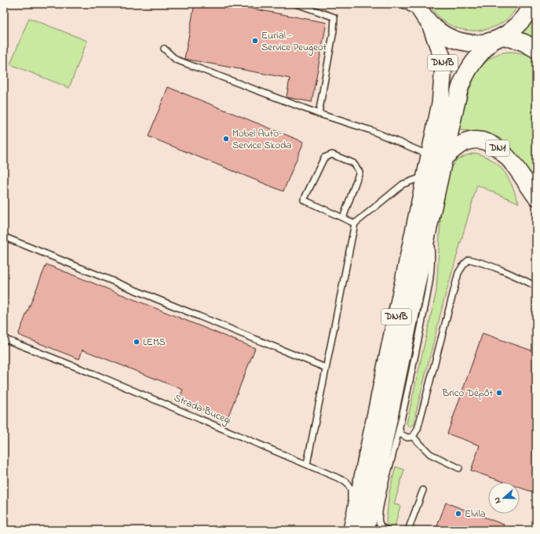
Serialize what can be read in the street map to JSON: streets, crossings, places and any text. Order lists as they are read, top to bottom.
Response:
{
  "streets": {
    "main road": ["DN1B", "DN1"],
    "lane": ["Strada Bucegi"]
  },
  "crossings": [
    ["DN1B", "DN1"]
  ],
  "places": [
    "Eurial - Service Peugeot",
    "Mobel Auto- Service Skoda",
    "LEMS",
    "Brico Dépôt",
    "Elvila"
  ],
  "north": "left"
}
